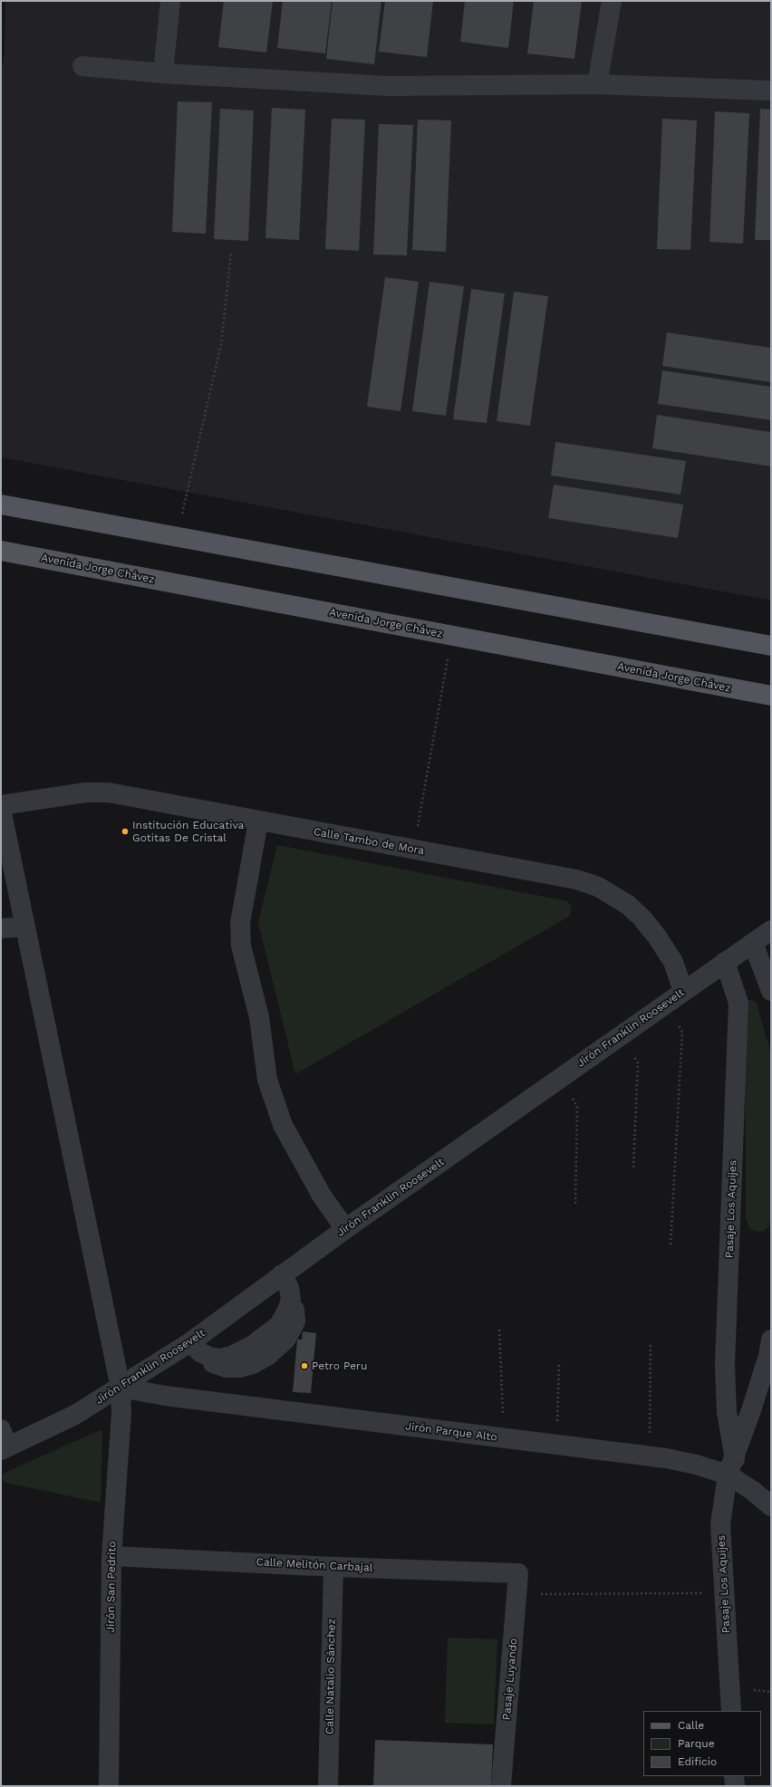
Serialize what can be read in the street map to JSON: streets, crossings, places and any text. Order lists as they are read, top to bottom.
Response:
{
  "streets": {
    "main road": ["Avenida Jorge Chávez"],
    "street": [
      "Calle Tambo de Mora",
      "Jirón Franklin Roosevelt",
      "Pasaje Los Aquijes",
      "Jirón Parque Alto",
      "Calle Melitón Carbajal",
      "Jirón San Pedrito",
      "Calle Natalio Sánchez",
      "Pasaje Luyando"
    ]
  },
  "crossings": [
    ["Calle Tambo de Mora", "Jirón Franklin Roosevelt"],
    ["Jirón Franklin Roosevelt", "Pasaje Los Aquijes"],
    ["Jirón Franklin Roosevelt", "Jirón Parque Alto"],
    ["Jirón Franklin Roosevelt", "Jirón San Pedrito"],
    ["Pasaje Los Aquijes", "Jirón Parque Alto"],
    ["Jirón Parque Alto", "Jirón San Pedrito"],
    ["Calle Melitón Carbajal", "Jirón San Pedrito"],
    ["Calle Melitón Carbajal", "Calle Natalio Sánchez"],
    ["Calle Melitón Carbajal", "Pasaje Luyando"]
  ],
  "places": ["Institución Educativa Gotitas De Cristal", "Petro Peru"],
  "legend": ["Calle", "Parque", "Edificio"]
}
